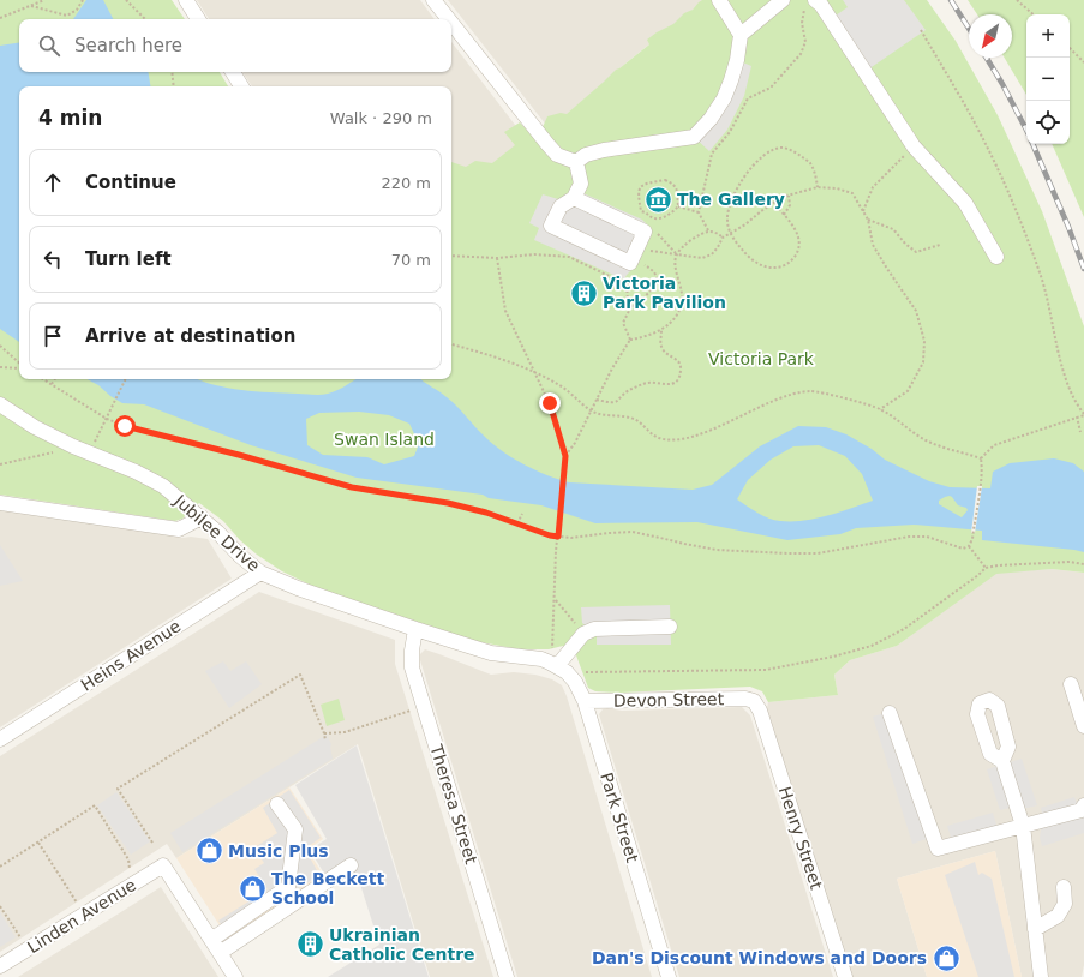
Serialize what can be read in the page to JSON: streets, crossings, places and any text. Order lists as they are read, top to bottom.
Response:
{
  "streets": {
    "street": [
      "Jubilee Drive",
      "Heins Avenue",
      "Devon Street",
      "Theresa Street",
      "Park Street",
      "Henry Street",
      "Linden Avenue"
    ]
  },
  "crossings": [
    ["Jubilee Drive", "Heins Avenue"],
    ["Jubilee Drive", "Theresa Street"],
    ["Jubilee Drive", "Park Street"],
    ["Devon Street", "Park Street"],
    ["Devon Street", "Henry Street"]
  ],
  "parks": ["Victoria Park", "Swan Island"],
  "places": {
    "museum": ["The Gallery"],
    "building": ["Victoria Park Pavilion", "Ukrainian Catholic Centre"],
    "shop": ["Music Plus", "The Beckett School", "Dan's Discount Windows and Doors"]
  },
  "north": "bottom left",
  "page": {
    "map_buttons": ["+", "−"],
    "search": "Search here",
    "heading": ["4 min", "Walk · 290 m"],
    "list": [
      ["Continue", "220 m"],
      ["Turn left", "70 m"],
      "Arrive at destination"
    ]
  }
}
